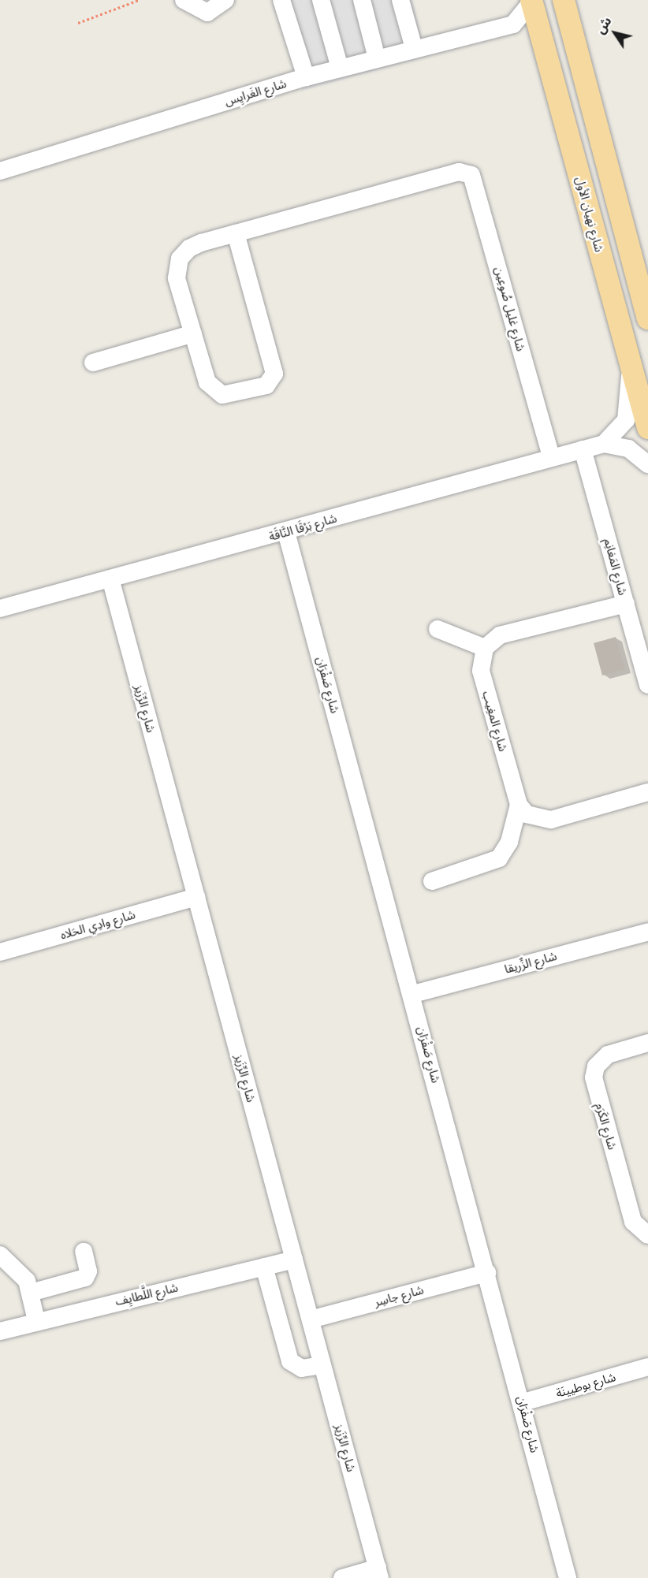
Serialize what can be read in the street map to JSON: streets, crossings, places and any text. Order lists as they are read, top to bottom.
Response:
{
  "streets": {
    "main road": ["شارع نهيان الأول"],
    "street": [
      "شارع الغَرايِس",
      "شارع غليل صُوعِين",
      "شارع بَرْقَا النَّاقَة",
      "شارع المَغانِم",
      "شارع صَفْرَان",
      "شارع الرِّزَيز",
      "شارع المغِيب",
      "شارع وادِي الحَلاه",
      "شارع الزِّريقا",
      "شارع الكَرَم",
      "شارع اللَّطايِف",
      "شارع جاسِر",
      "شارع بوطيينَة"
    ]
  },
  "crossings": [
    ["شارع نهيان الأول", "شارع بَرْقَا النَّاقَة"],
    ["شارع غليل صُوعِين", "شارع بَرْقَا النَّاقَة"],
    ["شارع بَرْقَا النَّاقَة", "شارع المَغانِم"],
    ["شارع بَرْقَا النَّاقَة", "شارع صَفْرَان"],
    ["شارع بَرْقَا النَّاقَة", "شارع الرِّزَيز"],
    ["شارع صَفْرَان", "شارع الزِّريقا"],
    ["شارع صَفْرَان", "شارع جاسِر"],
    ["شارع صَفْرَان", "شارع بوطيينَة"],
    ["شارع الرِّزَيز", "شارع وادِي الحَلاه"],
    ["شارع الرِّزَيز", "شارع اللَّطايِف"],
    ["شارع الرِّزَيز", "شارع جاسِر"]
  ],
  "north": "top left"
}
